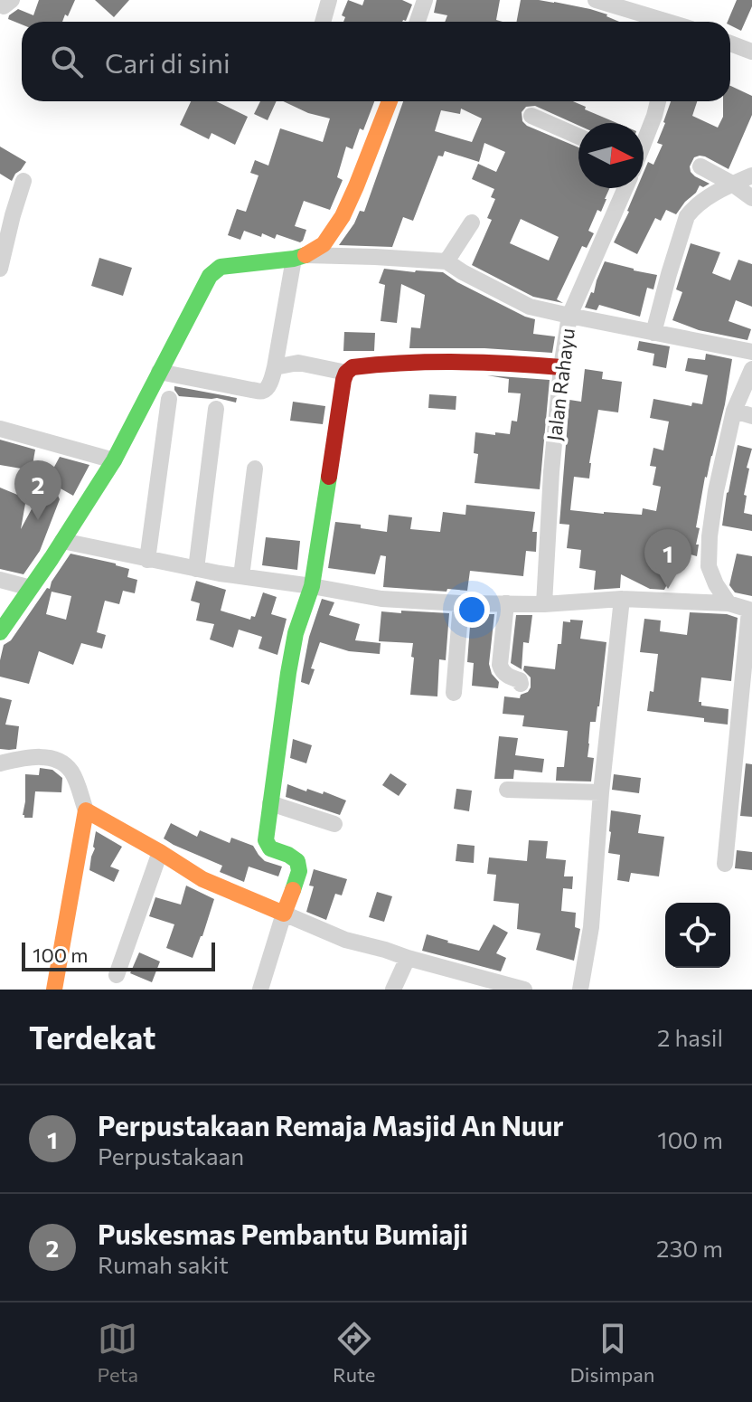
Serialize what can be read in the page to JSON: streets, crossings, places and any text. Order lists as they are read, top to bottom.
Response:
{
  "streets": {
    "street": ["Jalan Rahayu"]
  },
  "scale_bar": "100 m",
  "north": "right",
  "page": {
    "search": "Cari di sini",
    "pins": ["2", "1"],
    "scale": "100 m",
    "heading": ["Terdekat", "2 hasil"],
    "list": [
      {
        "mark": "1",
        "name": "Perpustakaan Remaja Masjid An Nuur",
        "note": "Perpustakaan",
        "value": "100 m"
      },
      {
        "mark": "2",
        "name": "Puskesmas Pembantu Bumiaji",
        "note": "Rumah sakit",
        "value": "230 m"
      }
    ],
    "nav": ["Peta", "Rute", "Disimpan"]
  }
}
